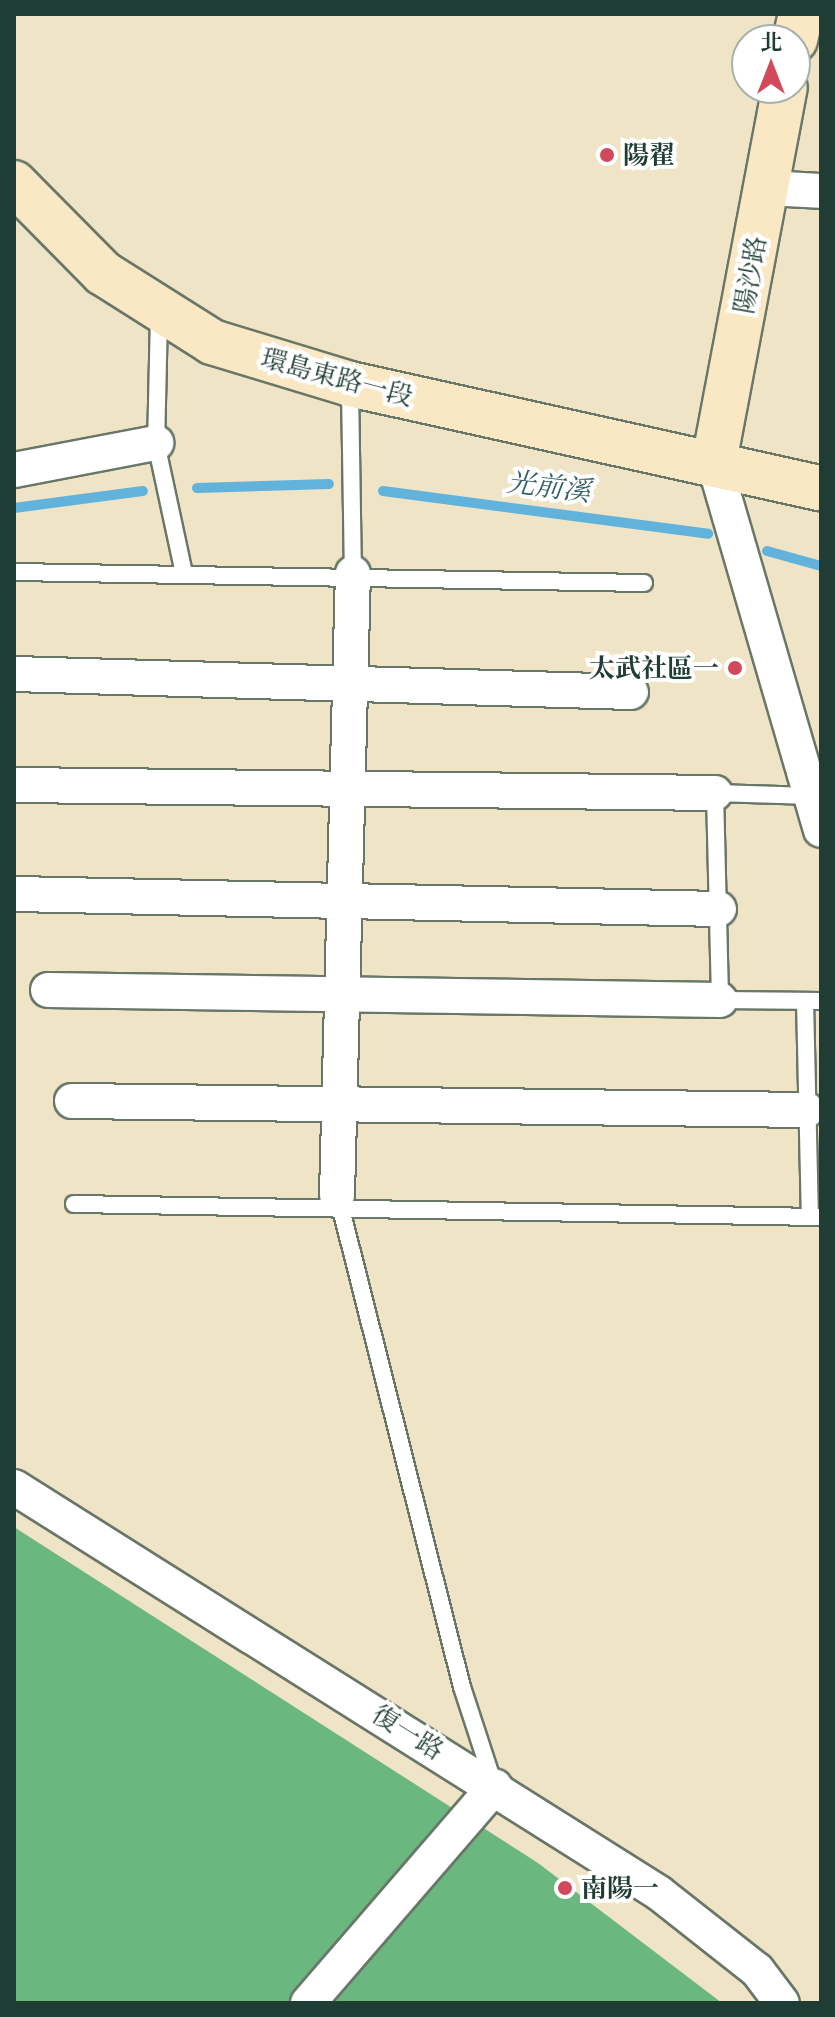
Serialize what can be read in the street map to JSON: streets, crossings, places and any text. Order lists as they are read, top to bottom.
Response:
{
  "streets": {
    "main road": ["陽沙路", "環島東路一段"],
    "street": ["復一路"]
  },
  "crossings": [
    ["陽沙路", "環島東路一段"]
  ],
  "water": ["光前溪"],
  "places": ["陽翟", "太武社區一", "南陽一"],
  "north": "top"
}
